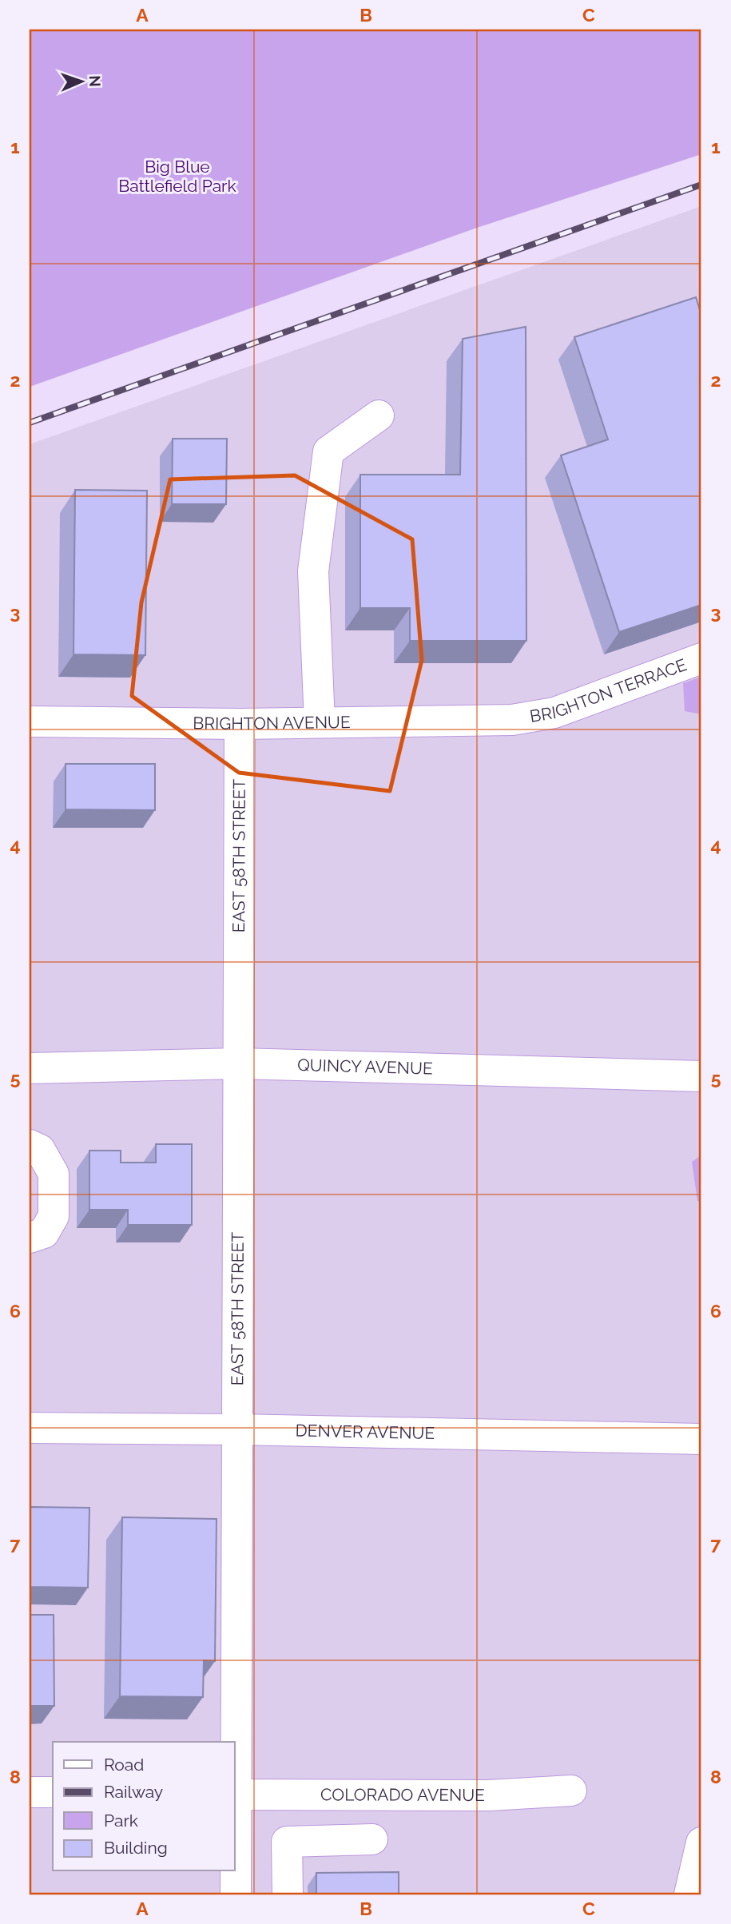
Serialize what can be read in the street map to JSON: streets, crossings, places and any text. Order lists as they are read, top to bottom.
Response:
{
  "streets": {
    "street": [
      "BRIGHTON TERRACE",
      "BRIGHTON AVENUE",
      "EAST 58TH STREET",
      "QUINCY AVENUE",
      "DENVER AVENUE",
      "COLORADO AVENUE"
    ]
  },
  "crossings": [
    ["BRIGHTON TERRACE", "BRIGHTON AVENUE"],
    ["BRIGHTON AVENUE", "EAST 58TH STREET"],
    ["EAST 58TH STREET", "QUINCY AVENUE"],
    ["EAST 58TH STREET", "DENVER AVENUE"],
    ["EAST 58TH STREET", "COLORADO AVENUE"]
  ],
  "parks": ["Big Blue Battlefield Park"],
  "legend": [
    "Road",
    "Railway",
    "Park",
    "Building"
  ],
  "north": "right",
  "grid": {
    "columns": ["A", "B", "C"],
    "rows": [
      "1",
      "2",
      "3",
      "4",
      "5",
      "6",
      "7",
      "8"
    ]
  }
}
